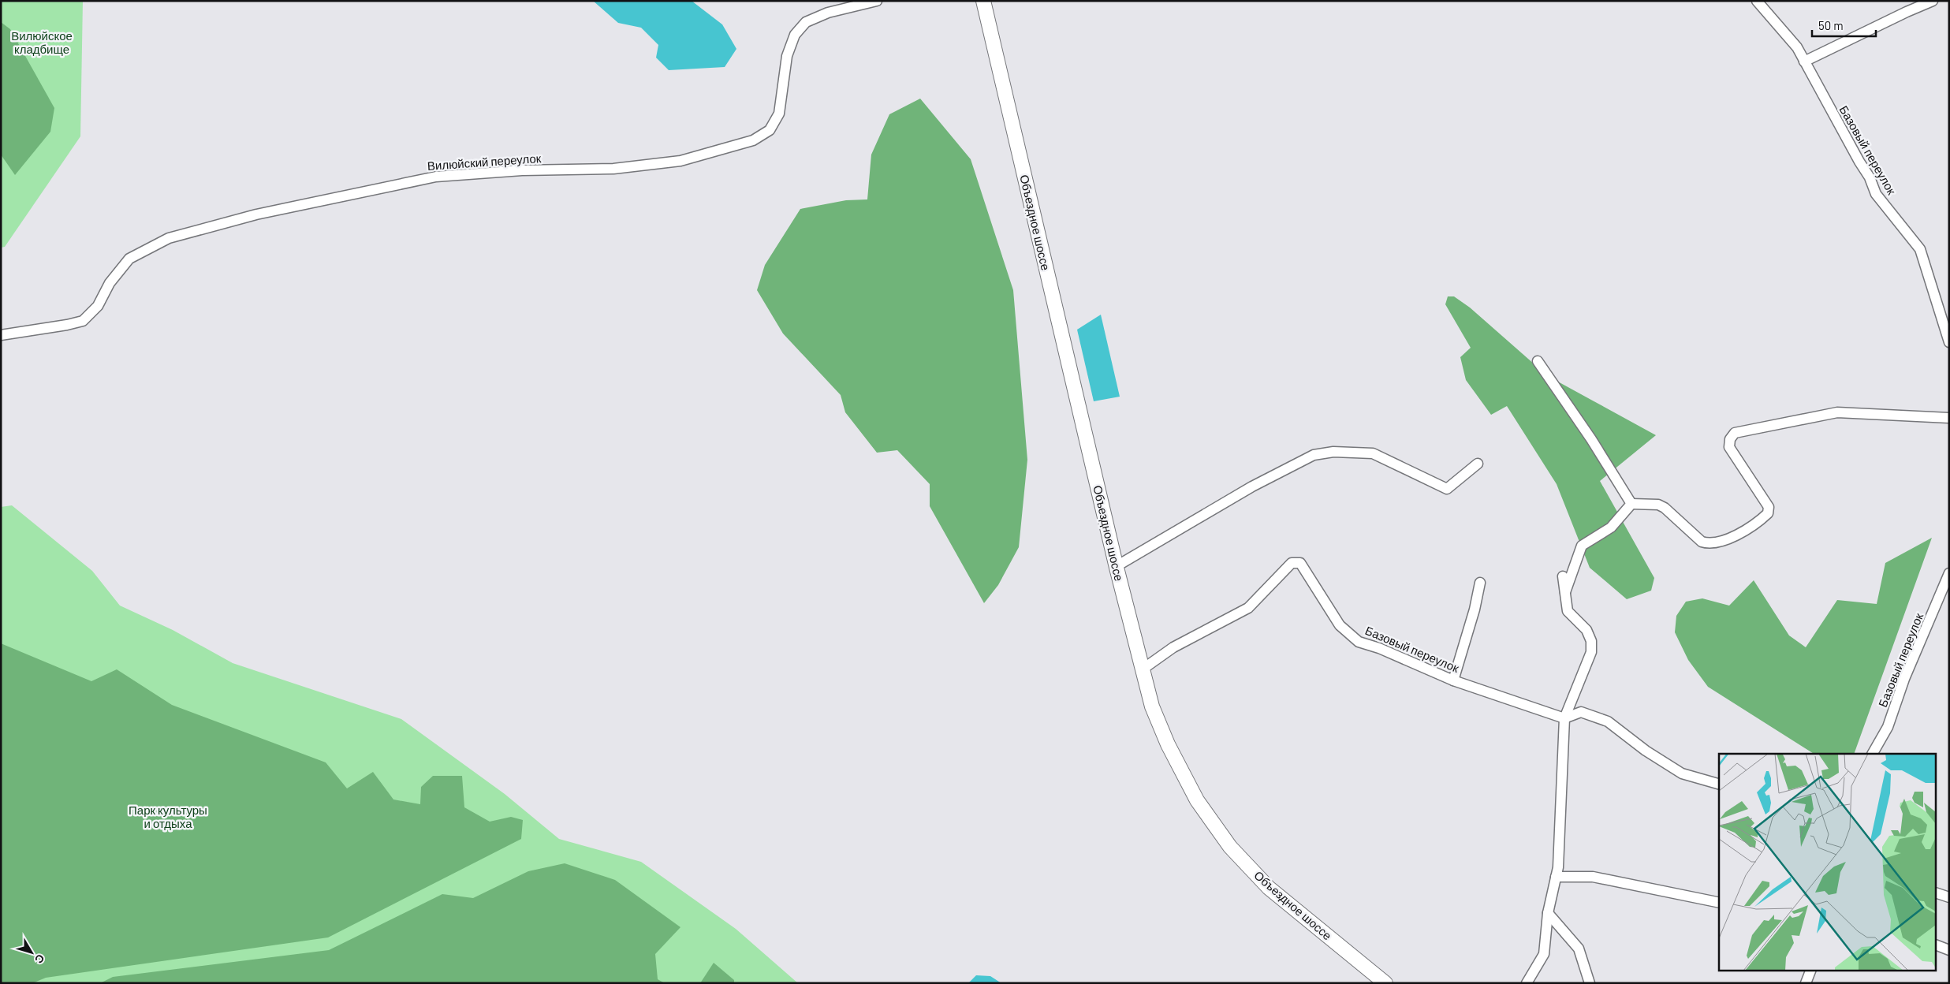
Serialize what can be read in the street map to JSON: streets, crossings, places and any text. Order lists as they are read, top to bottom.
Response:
{
  "streets": {
    "main road": ["Объездное шоссе"],
    "street": ["Базовый переулок", "Вилюйский переулок"]
  },
  "crossings": [
    ["Базовый переулок", "Объездное шоссе"]
  ],
  "parks": ["Вилюйское кладбище", "Парк культуры и отдыха"],
  "scale_bar": "50 m",
  "north": "bottom right"
}
